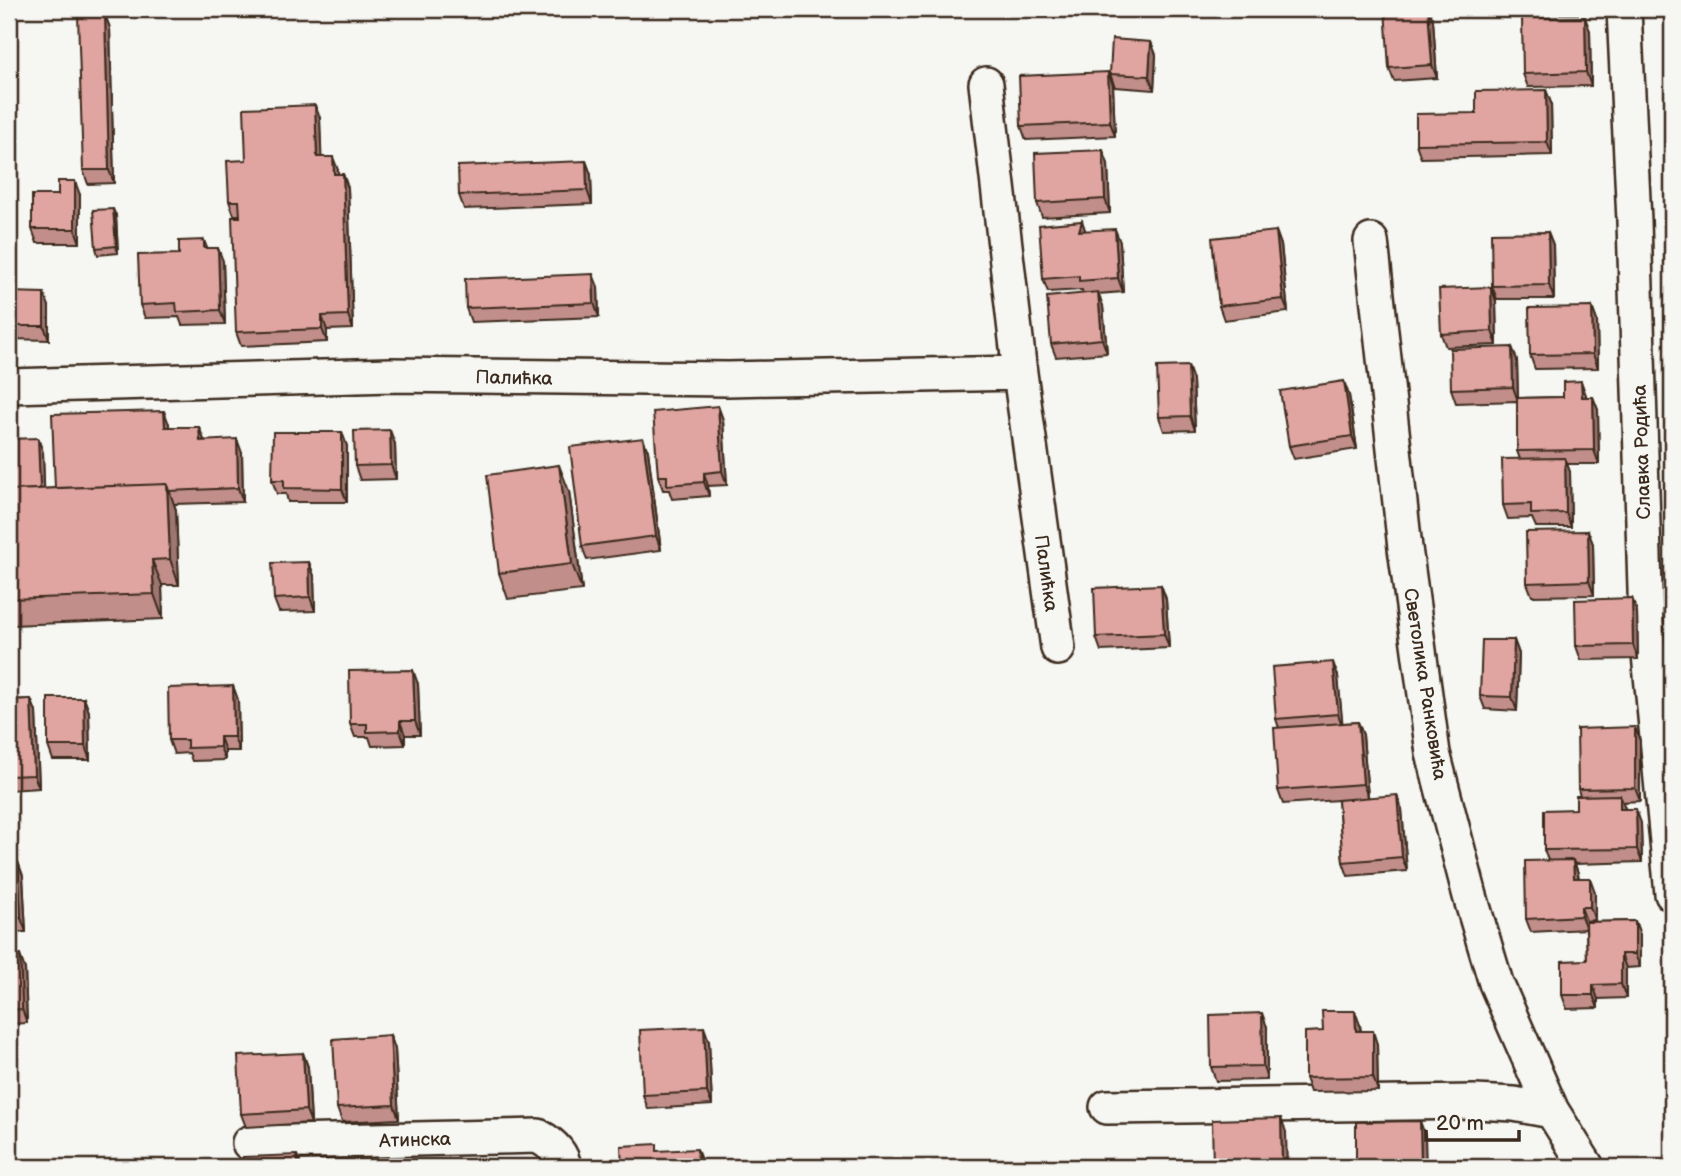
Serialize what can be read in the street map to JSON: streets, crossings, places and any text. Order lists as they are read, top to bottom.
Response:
{
  "streets": {
    "street": [
      "Палићка",
      "Славка Родића",
      "Светолика Ранковића",
      "Атинска"
    ]
  },
  "scale_bar": "20 m"
}
